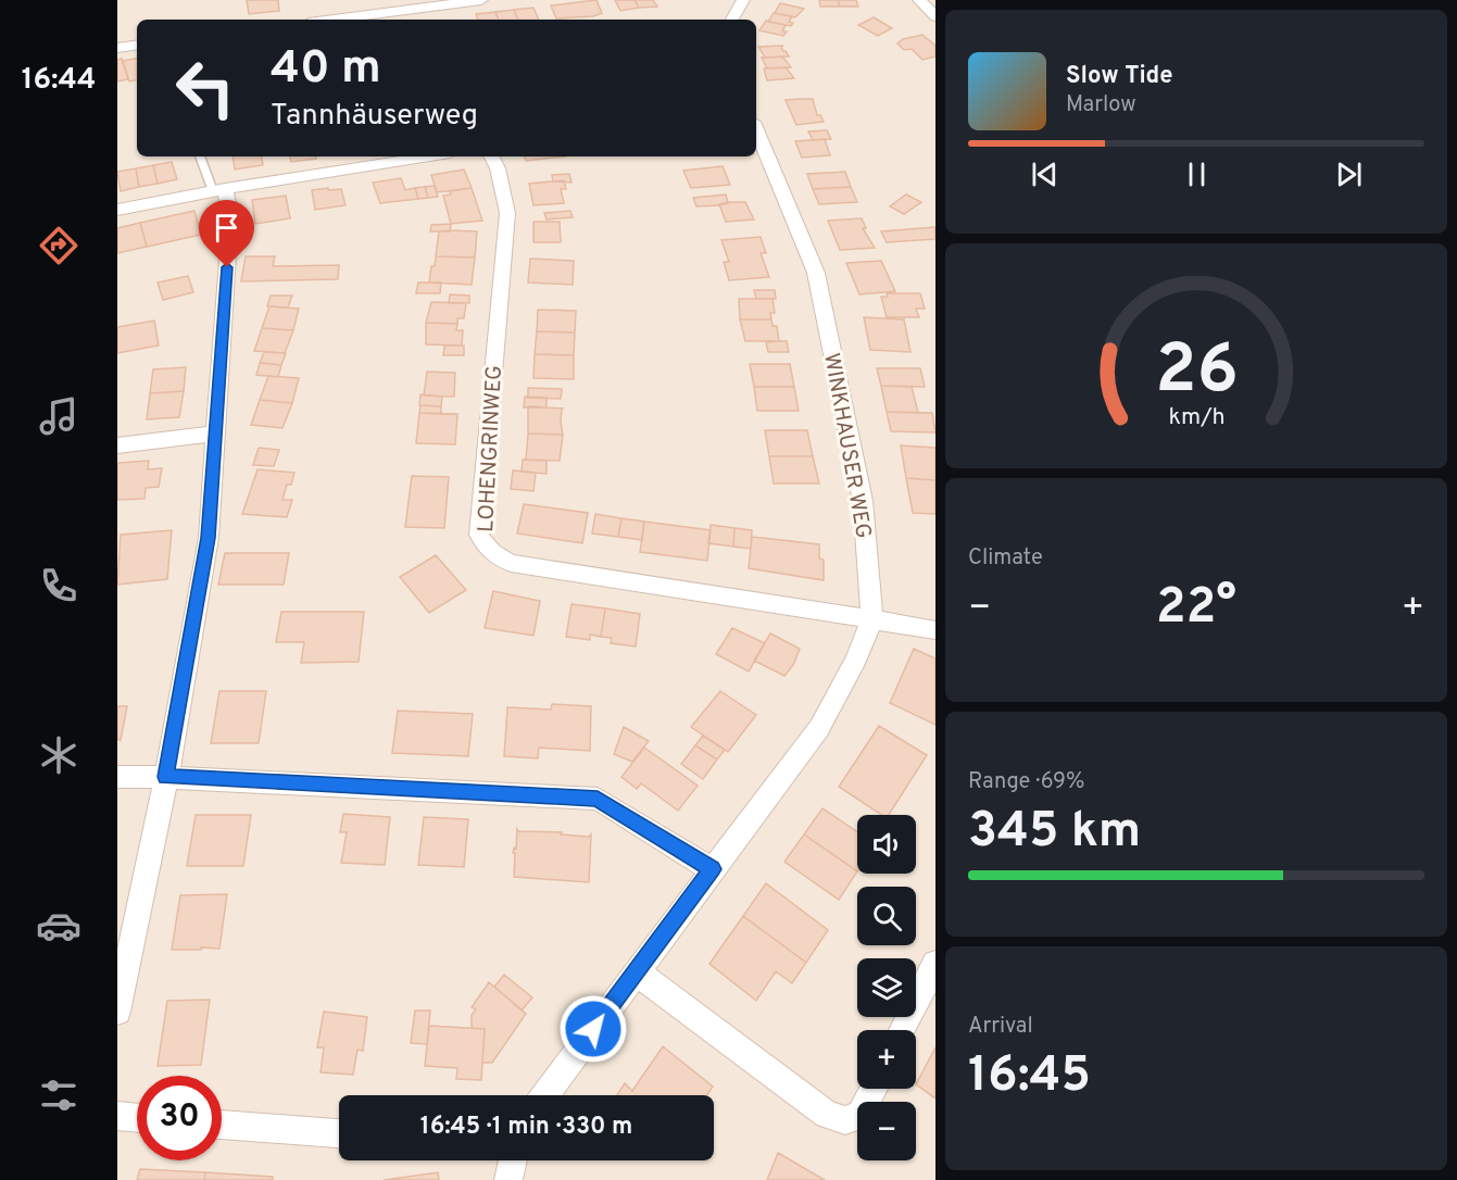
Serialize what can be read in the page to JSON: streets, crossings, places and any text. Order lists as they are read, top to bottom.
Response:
{
  "streets": {
    "street": ["WINKHAUSER WEG", "LOHENGRINWEG"]
  },
  "crossings": [
    ["WINKHAUSER WEG", "LOHENGRINWEG"]
  ],
  "page": {
    "tabs": "16:44",
    "turn": ["40 m", "Tannhäuserweg"],
    "song": ["Slow Tide", "Marlow"],
    "tile": [
      "Climate",
      ["Range · 69%", "345 km"],
      ["Arrival", "16:45"]
    ],
    "heat": ["−", "22°", "+"],
    "map_buttons": ["+", "−"],
    "limit": "30",
    "trip": "16:45 · 1 min · 330 m",
    "gauge": ["26", "km/h"]
  }
}
